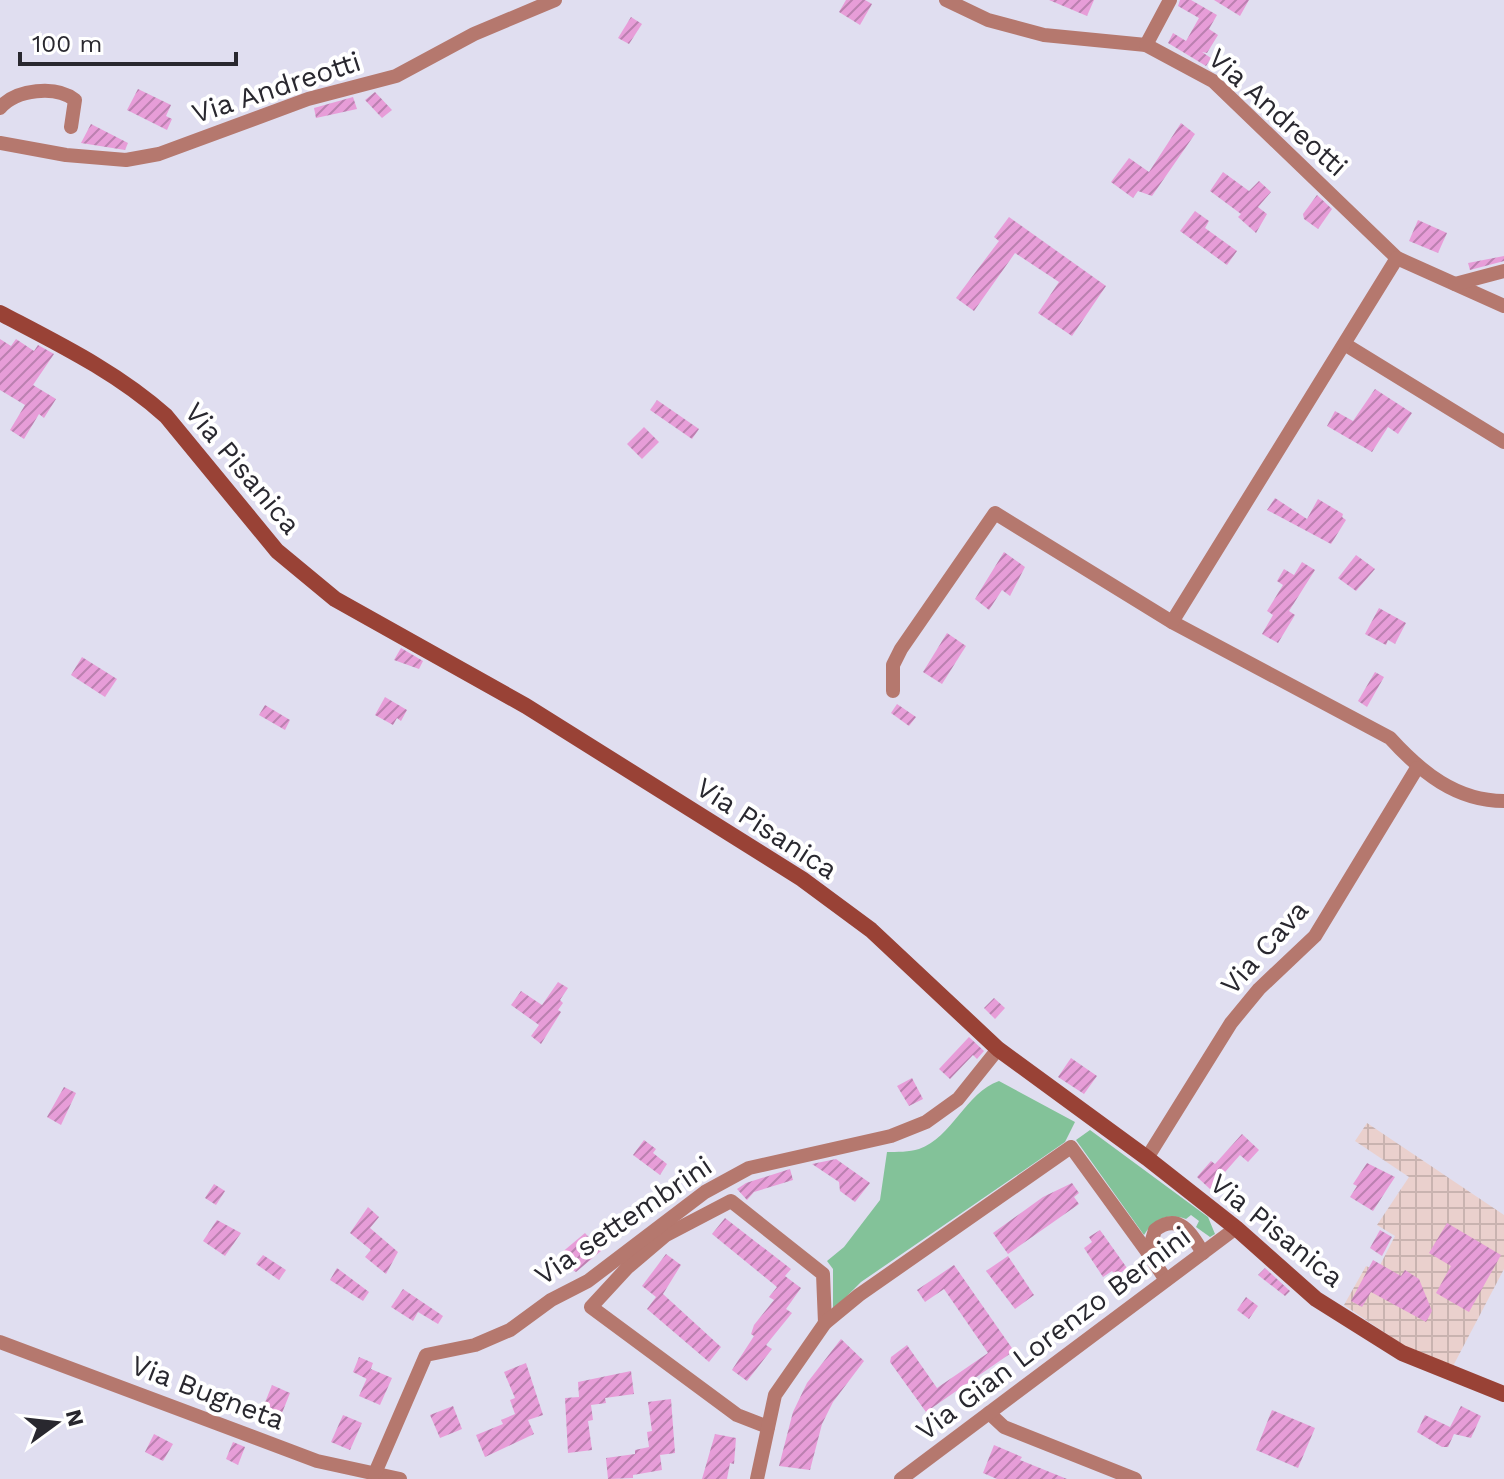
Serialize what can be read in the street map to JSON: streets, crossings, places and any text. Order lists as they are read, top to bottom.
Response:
{
  "streets": {
    "street": [
      "Via Andreotti",
      "Via Pisanica",
      "Via Cava",
      "Via settembrini",
      "Via Gian Lorenzo Bernini",
      "Via Bugneta"
    ]
  },
  "crossings": [
    ["Via Pisanica", "Via Cava"],
    ["Via Pisanica", "Via settembrini"],
    ["Via Pisanica", "Via Gian Lorenzo Bernini"],
    ["Via settembrini", "Via Bugneta"]
  ],
  "scale_bar": "100 m",
  "north": "right"
}
